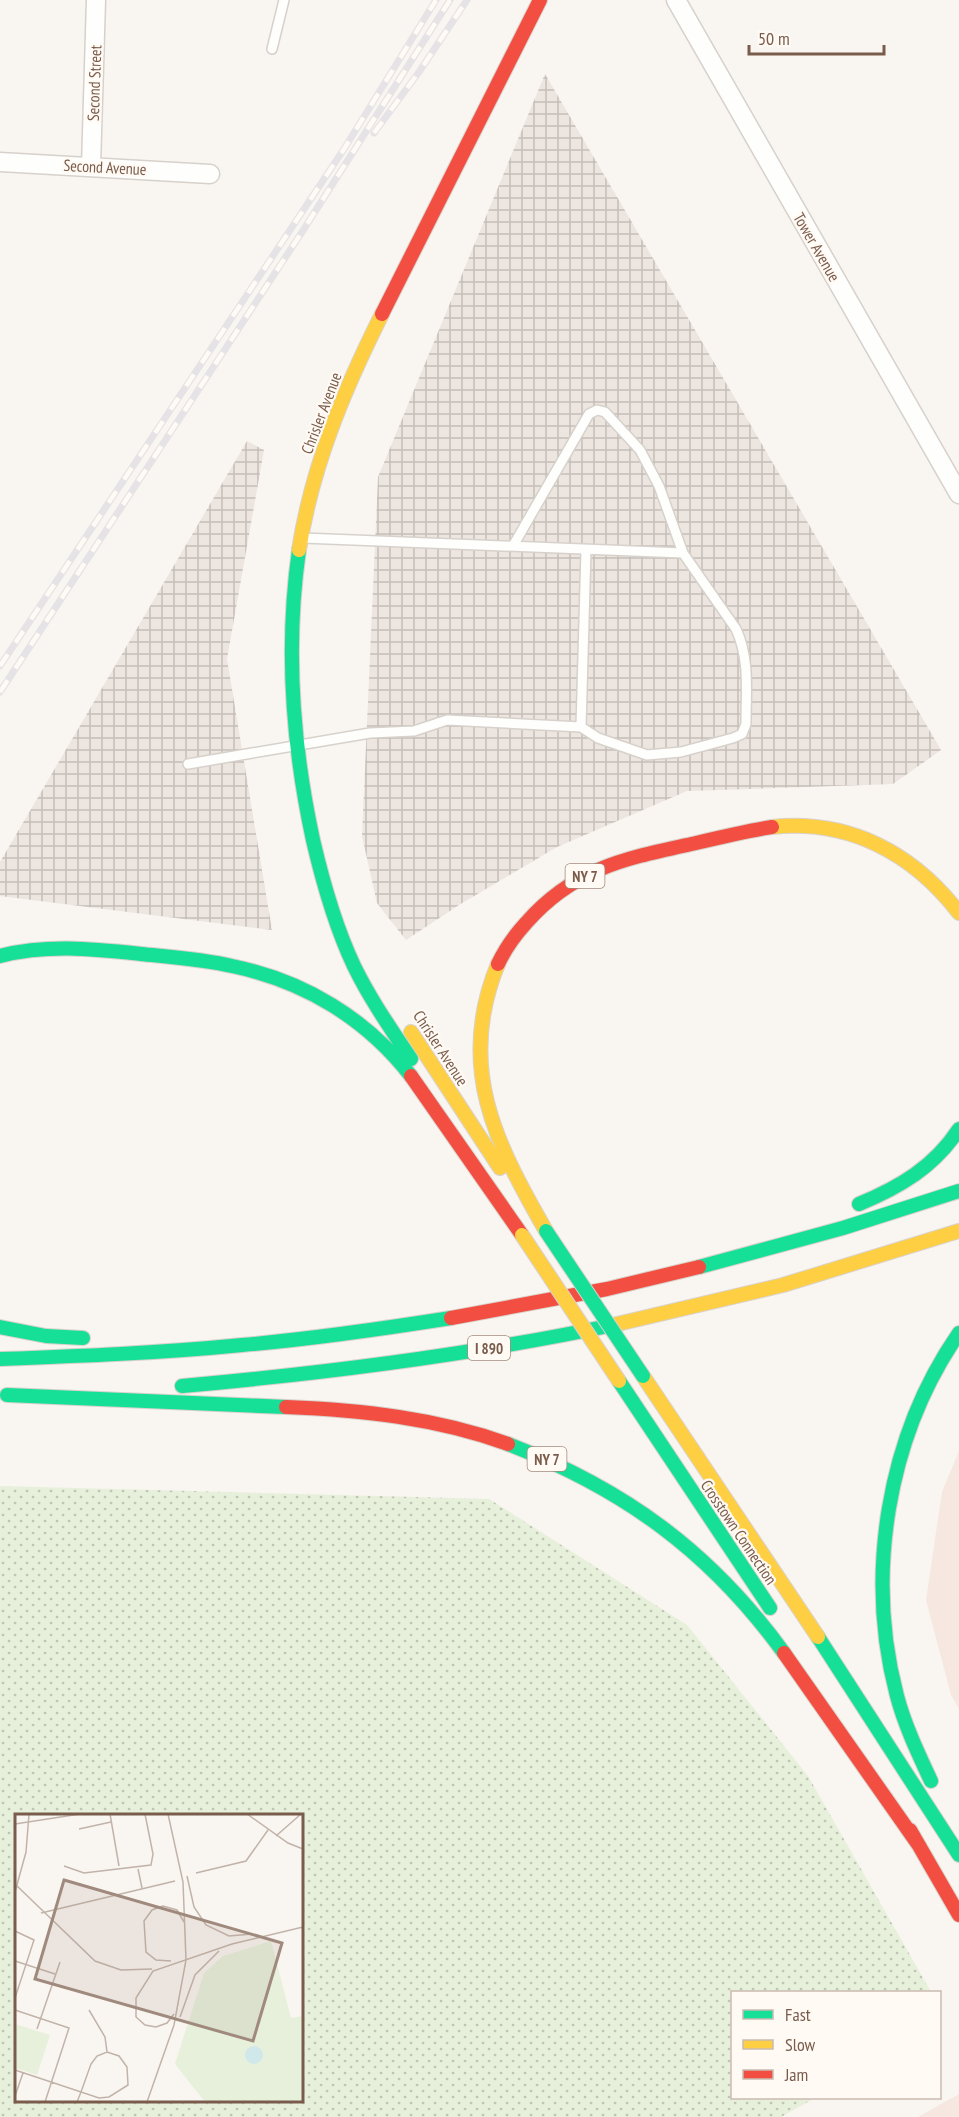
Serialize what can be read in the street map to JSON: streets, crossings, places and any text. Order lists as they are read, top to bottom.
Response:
{
  "streets": {
    "main road": [
      "Chrisler Avenue",
      "NY 7",
      "I 890",
      "Crosstown Connection"
    ],
    "street": ["Second Street", "Second Avenue", "Tower Avenue"]
  },
  "crossings": [
    ["Second Street", "Second Avenue"],
    ["Chrisler Avenue", "NY 7"],
    ["Chrisler Avenue", "Crosstown Connection"],
    ["NY 7", "I 890"],
    ["NY 7", "Crosstown Connection"]
  ],
  "legend": ["Fast", "Slow", "Jam"],
  "scale_bar": "50 m"
}
